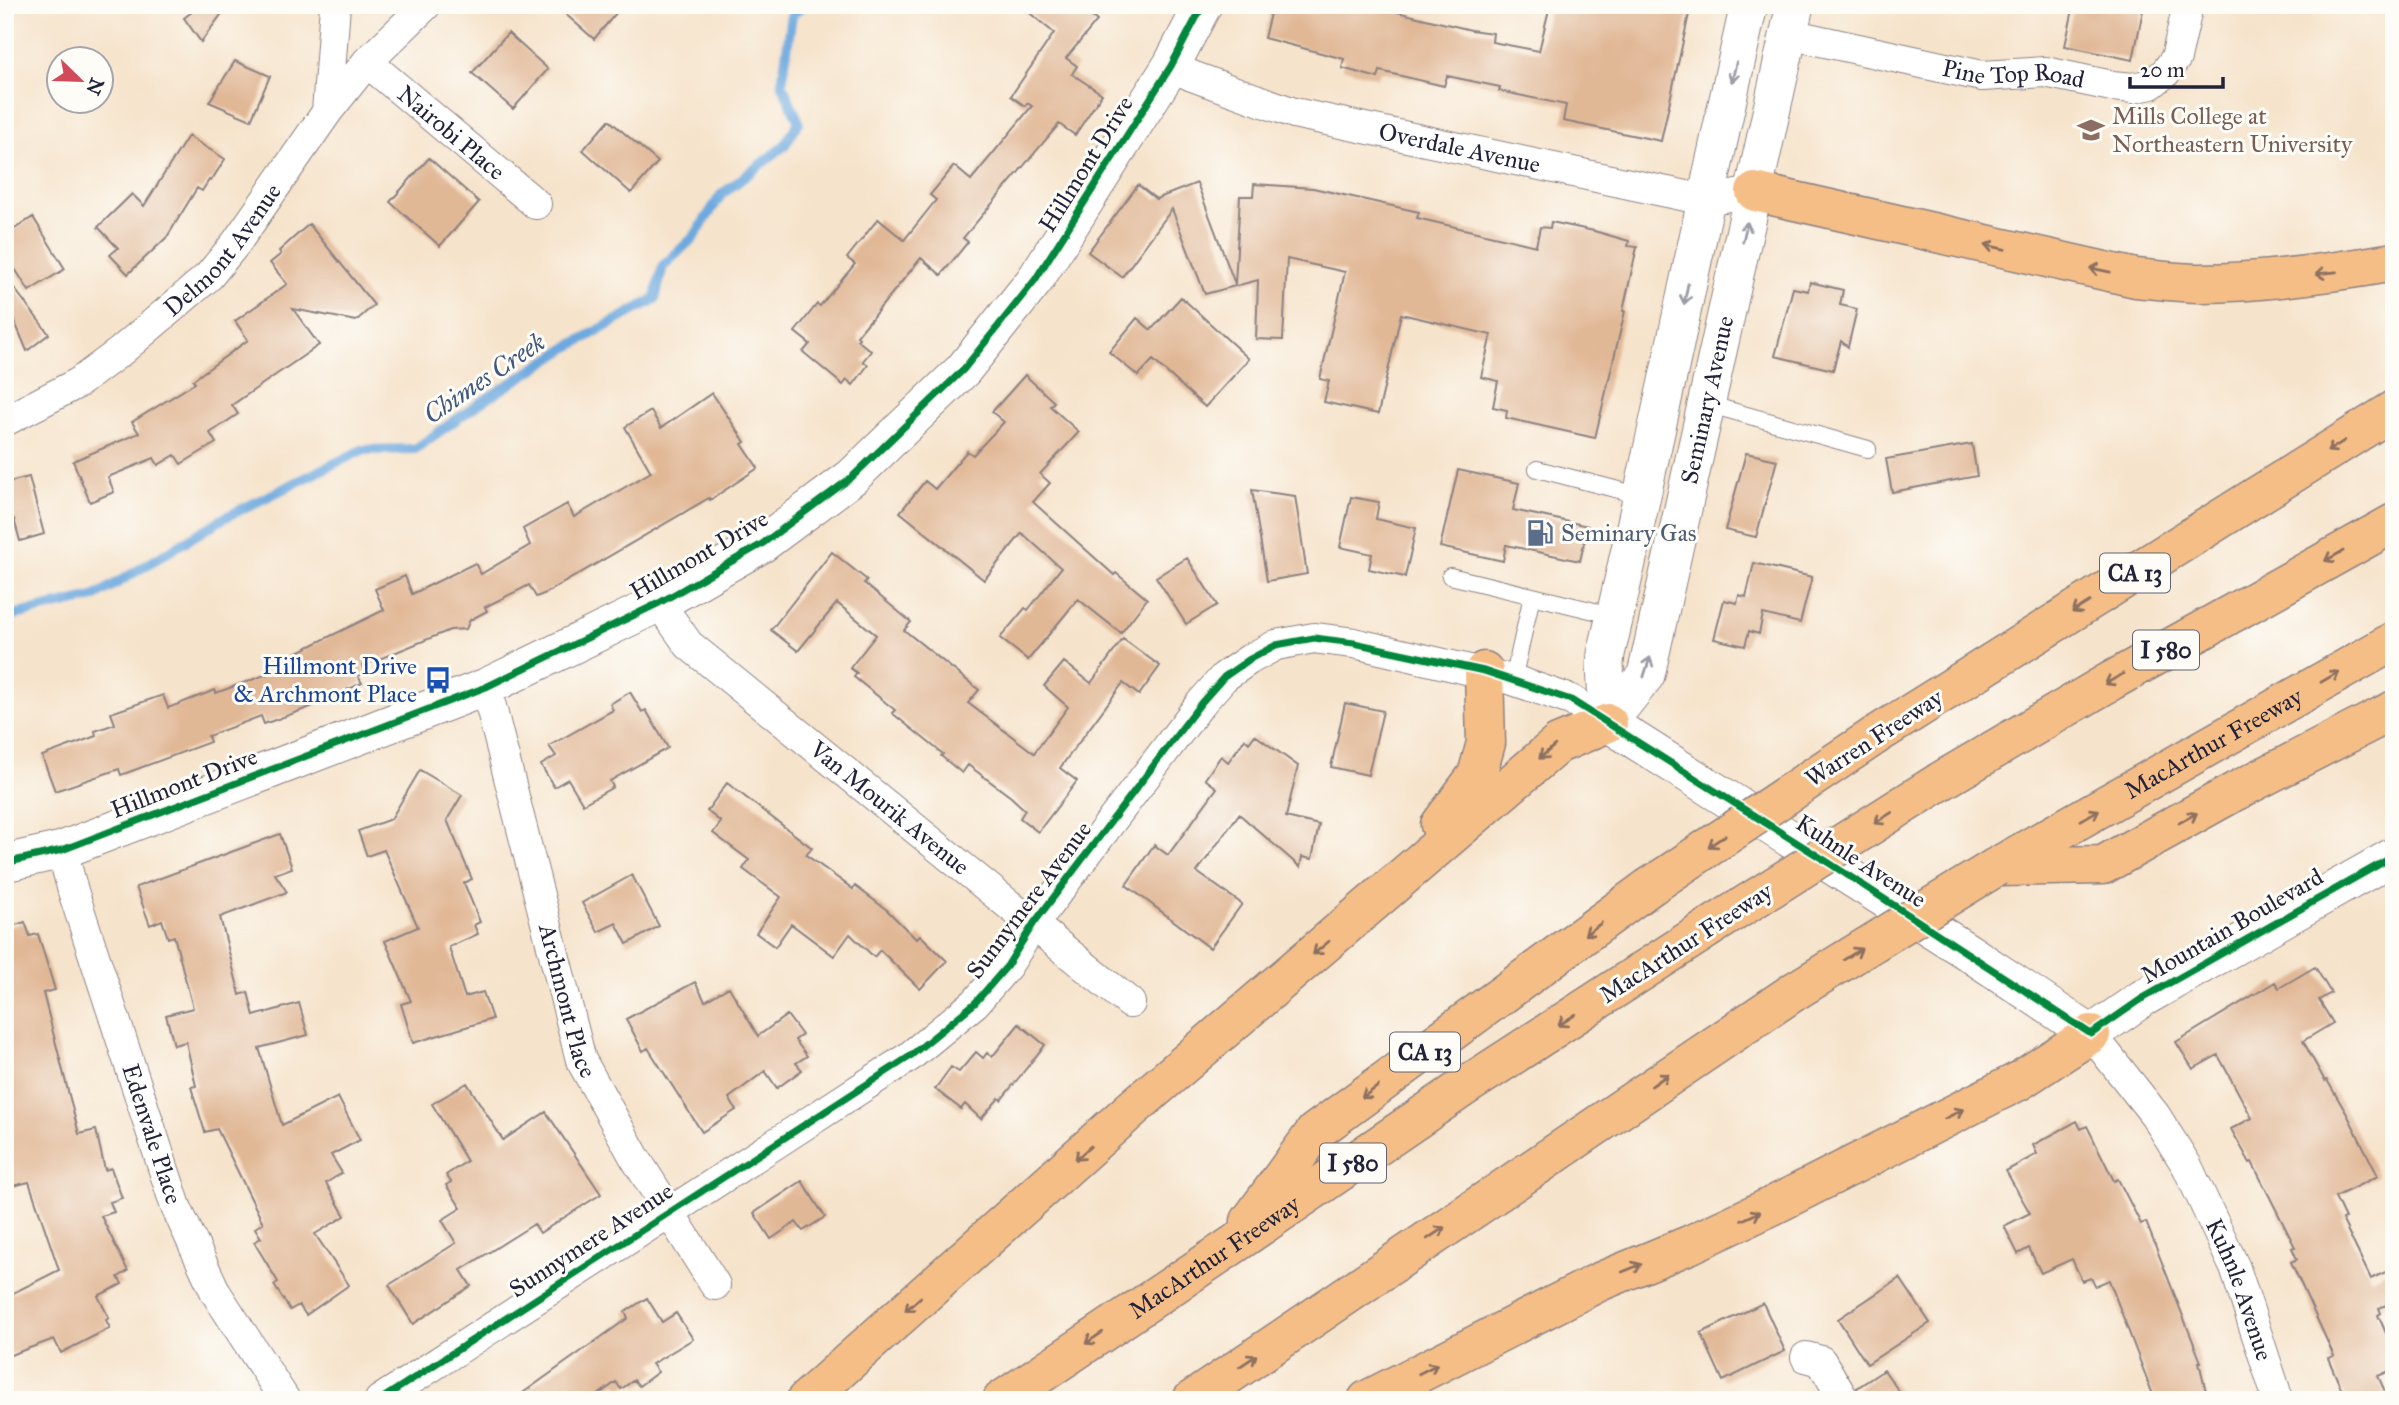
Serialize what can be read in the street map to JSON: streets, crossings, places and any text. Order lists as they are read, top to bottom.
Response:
{
  "streets": {
    "highway": [
      "CA 13",
      "I 580",
      "Warren Freeway",
      "MacArthur Freeway"
    ],
    "street": [
      "Pine Top Road",
      "Nairobi Place",
      "Overdale Avenue",
      "Hillmont Drive",
      "Delmont Avenue",
      "Seminary Avenue",
      "Van Mourik Avenue",
      "Kuhnle Avenue",
      "Sunnymere Avenue",
      "Mountain Boulevard",
      "Archmont Place",
      "Edenvale Place"
    ]
  },
  "crossings": [
    ["Pine Top Road", "Seminary Avenue"],
    ["Overdale Avenue", "Hillmont Drive"],
    ["Overdale Avenue", "Seminary Avenue"],
    ["Hillmont Drive", "Van Mourik Avenue"],
    ["Hillmont Drive", "Archmont Place"],
    ["Hillmont Drive", "Edenvale Place"],
    ["Seminary Avenue", "Kuhnle Avenue"],
    ["Seminary Avenue", "Sunnymere Avenue"],
    ["Warren Freeway", "MacArthur Freeway"],
    ["Van Mourik Avenue", "Sunnymere Avenue"],
    ["Kuhnle Avenue", "Sunnymere Avenue"],
    ["Kuhnle Avenue", "Mountain Boulevard"],
    ["Sunnymere Avenue", "Archmont Place"]
  ],
  "water": ["Chimes Creek"],
  "places": {
    "school or university": ["Mills College at Northeastern University"],
    "fuel station": ["Seminary Gas"],
    "bus stop": ["Hillmont Drive & Archmont Place"]
  },
  "scale_bar": "20 m",
  "north": "bottom right"
}
